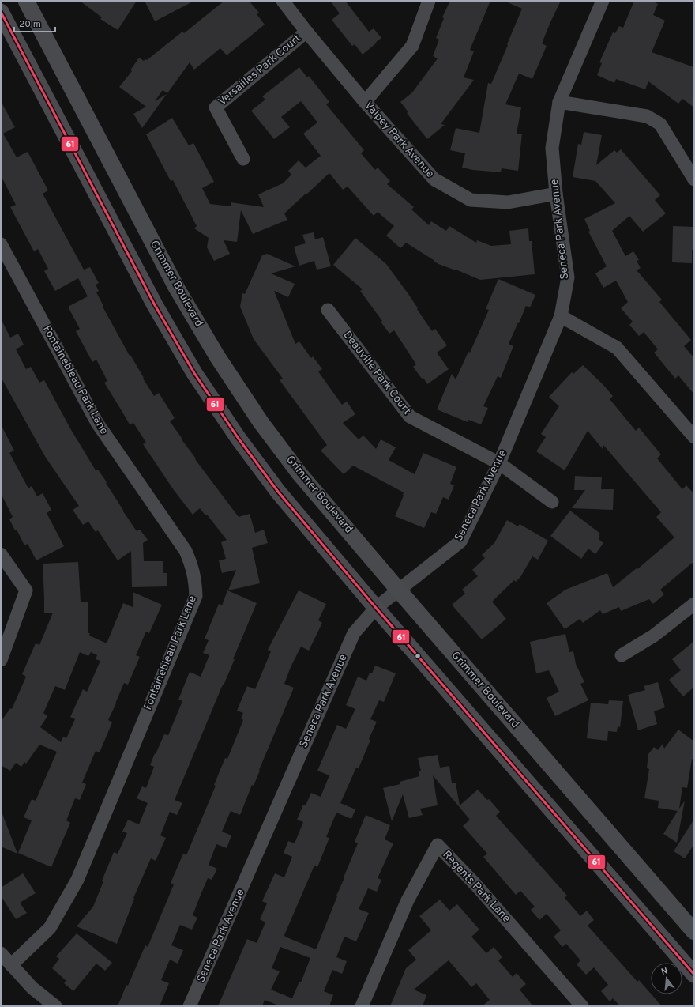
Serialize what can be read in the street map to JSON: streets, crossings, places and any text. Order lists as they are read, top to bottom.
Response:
{
  "streets": {
    "main road": ["Grimmer Boulevard"],
    "street": [
      "Versailles Park Court",
      "Valpey Park Avenue",
      "Seneca Park Avenue",
      "Deauville Park Court",
      "Fontainebleau Park Lane",
      "Regents Park Lane"
    ]
  },
  "crossings": [
    ["Versailles Park Court", "Valpey Park Avenue"],
    ["Valpey Park Avenue", "Seneca Park Avenue"],
    ["Seneca Park Avenue", "Grimmer Boulevard"],
    ["Seneca Park Avenue", "Deauville Park Court"]
  ],
  "lines": ["transit line 61"],
  "scale_bar": "20 m",
  "north": "top"
}
